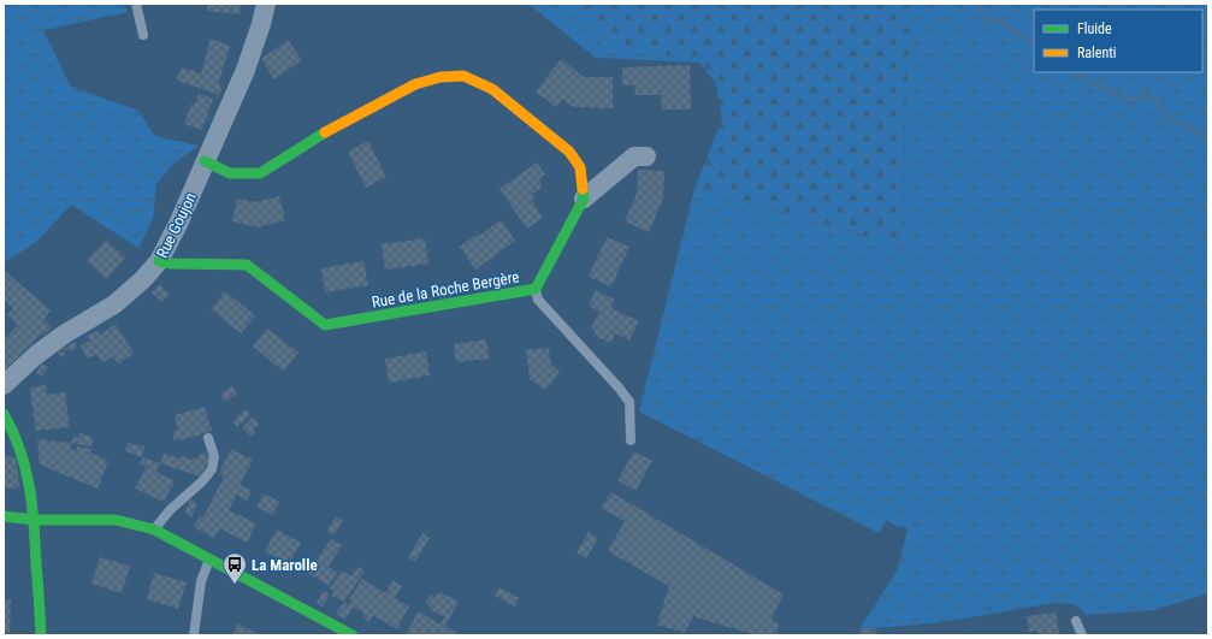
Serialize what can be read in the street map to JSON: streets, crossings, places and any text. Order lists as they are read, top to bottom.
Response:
{
  "streets": {
    "street": ["Rue Goujon", "Rue de la Roche Bergère"]
  },
  "crossings": [
    ["Rue Goujon", "Rue de la Roche Bergère"]
  ],
  "places": {
    "bus stop": ["La Marolle"]
  },
  "legend": ["Fluide", "Ralenti"]
}
